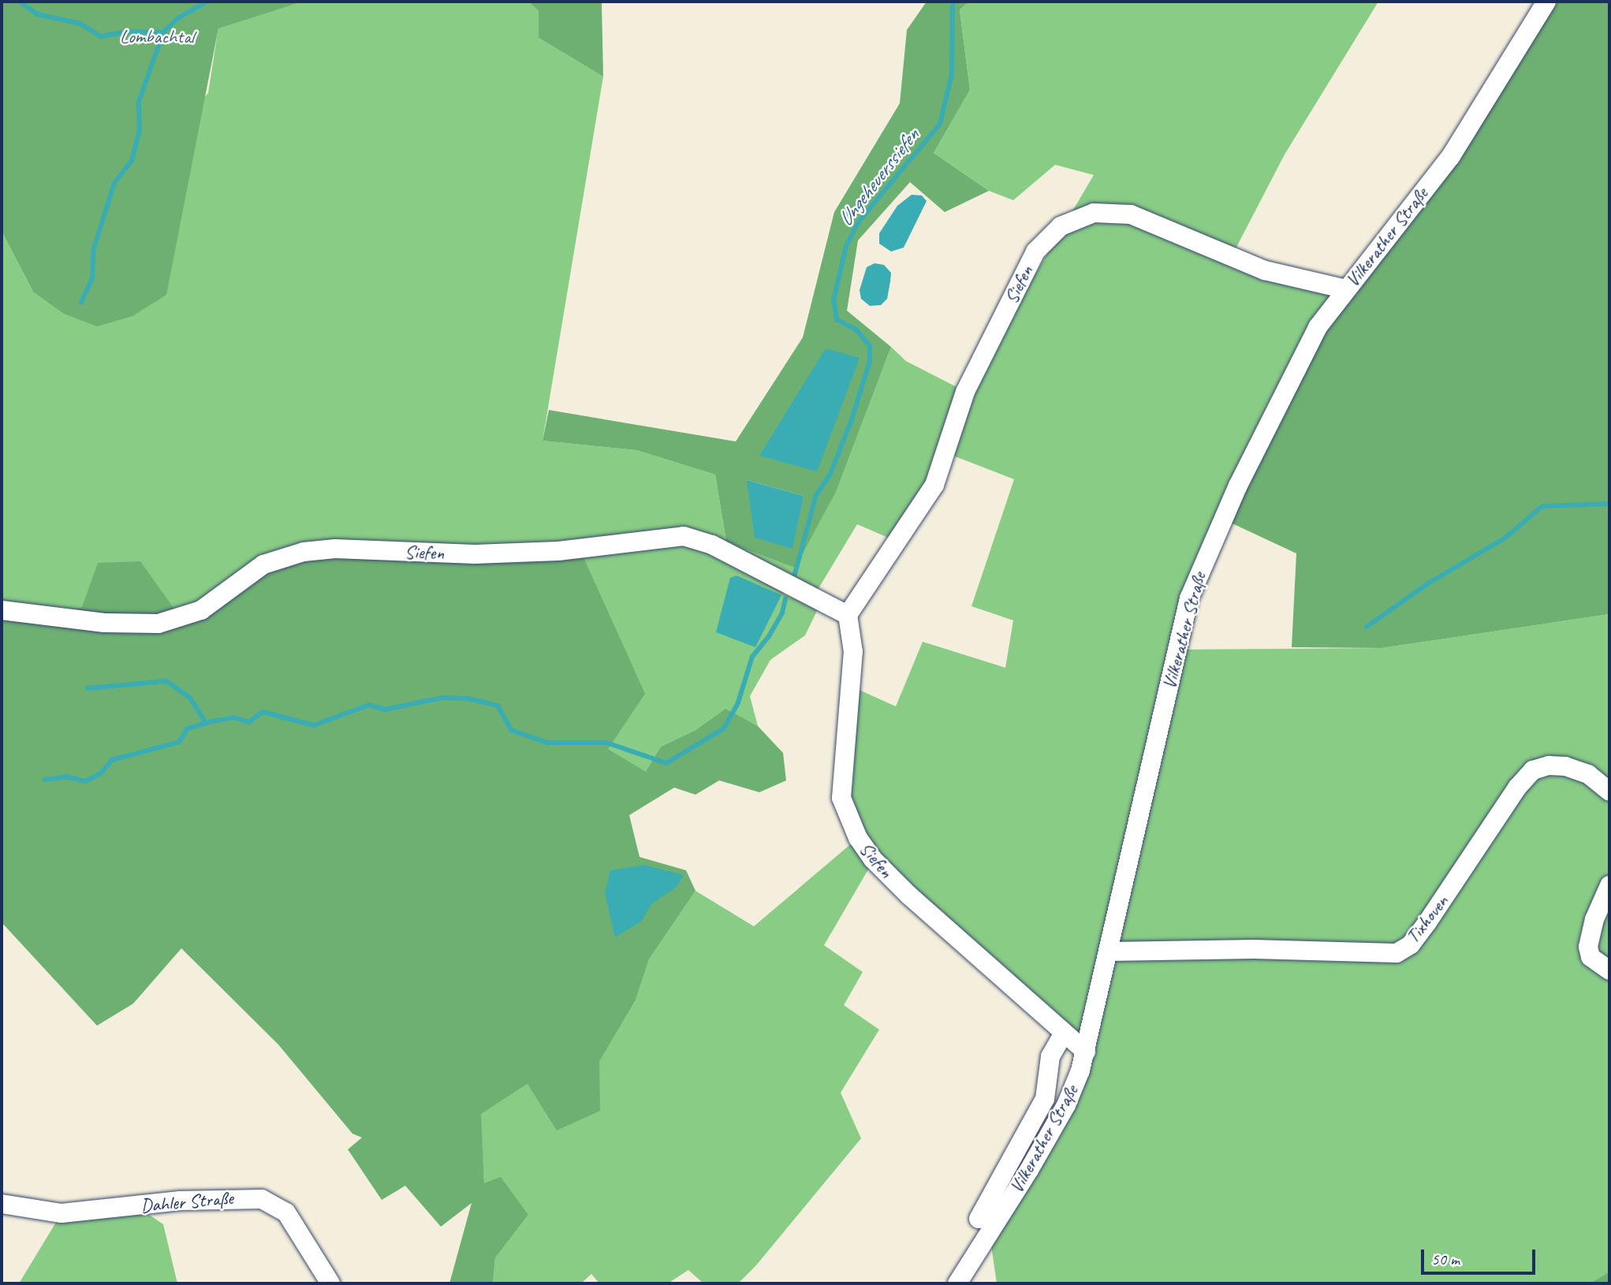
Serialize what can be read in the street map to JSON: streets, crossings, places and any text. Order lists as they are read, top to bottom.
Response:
{
  "streets": {
    "street": [
      "Vilkerather Straße",
      "Siefen",
      "Tixhoven",
      "Dahler Straße"
    ]
  },
  "crossings": [
    ["Vilkerather Straße", "Siefen"],
    ["Vilkerather Straße", "Tixhoven"]
  ],
  "water": ["Ungeheuerssiefen"],
  "parks": ["Lombachtal"],
  "scale_bar": "50 m"
}
